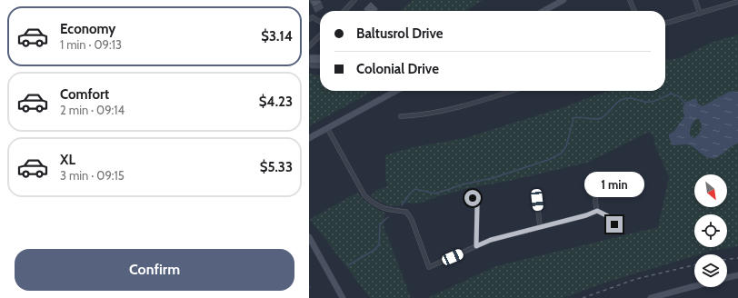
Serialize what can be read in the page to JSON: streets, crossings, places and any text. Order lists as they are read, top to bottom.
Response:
{
  "north": "bottom right",
  "page": {
    "list": [
      {
        "name": "Economy",
        "note": "1 min · 09:13",
        "value": "$3.14"
      },
      {
        "name": "Comfort",
        "note": "2 min · 09:14",
        "value": "$4.23"
      },
      {
        "name": "XL",
        "note": "3 min · 09:15",
        "value": "$5.33"
      }
    ],
    "banner": ["Baltusrol Drive", "Colonial Drive"],
    "bubble": "1 min",
    "buttons": "Confirm"
  }
}
